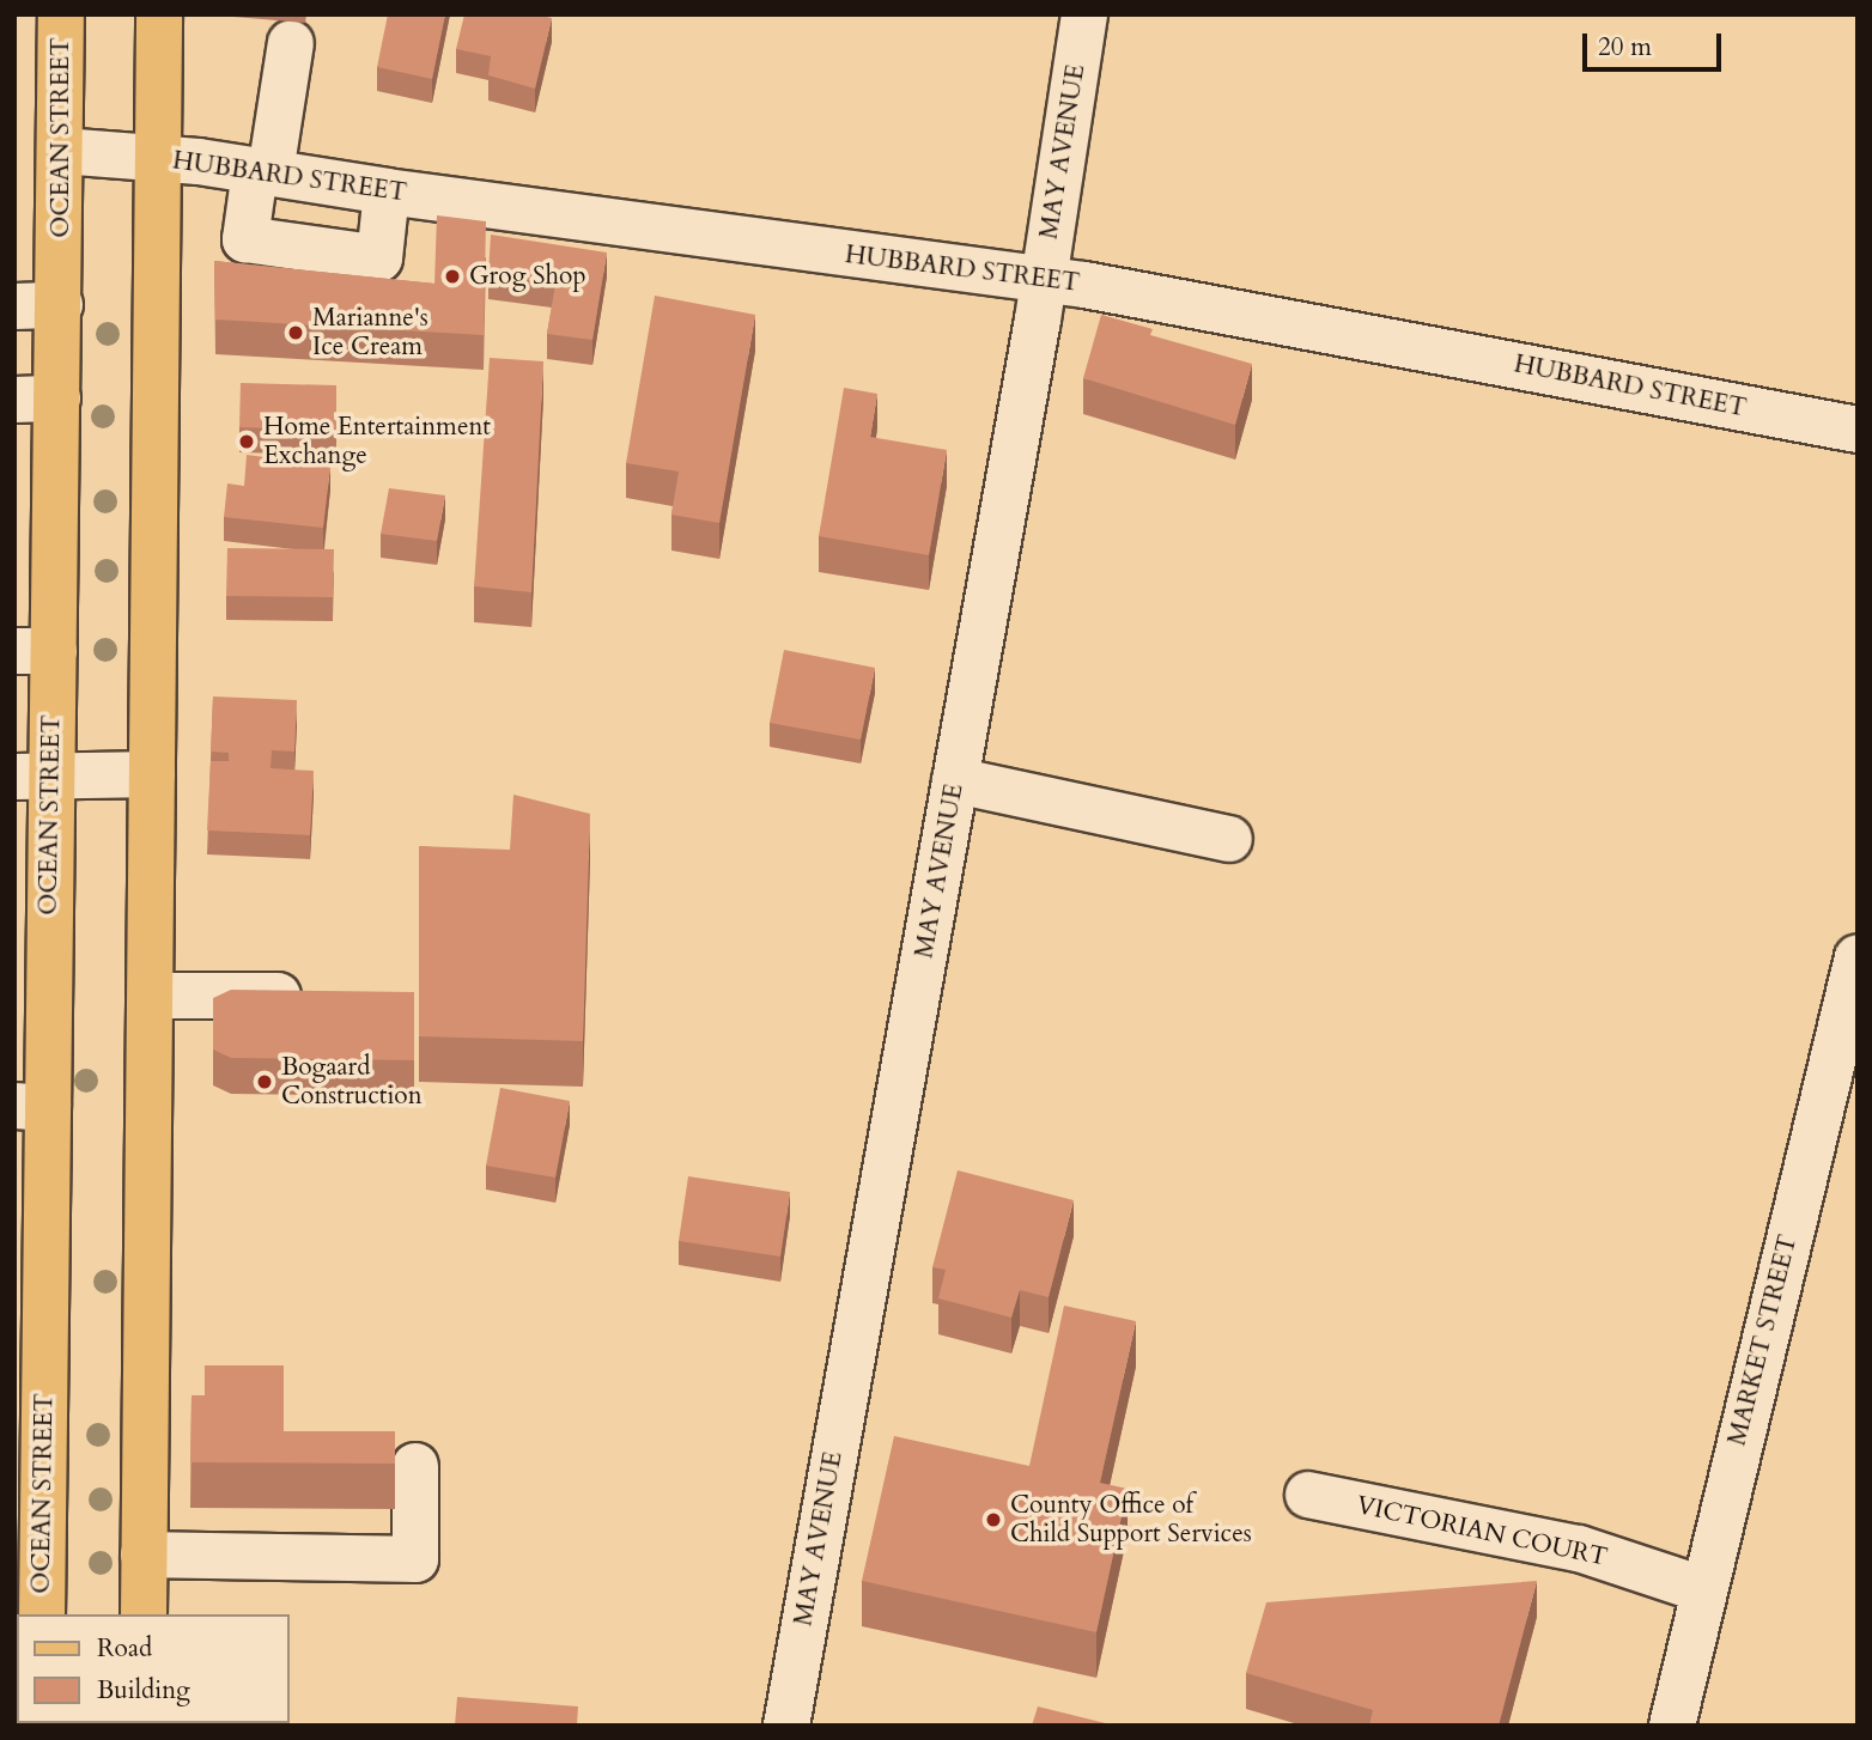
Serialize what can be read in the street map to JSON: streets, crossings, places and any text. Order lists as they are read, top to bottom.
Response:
{
  "streets": {
    "main road": ["OCEAN STREET"],
    "street": [
      "MAY AVENUE",
      "HUBBARD STREET",
      "MARKET STREET",
      "VICTORIAN COURT"
    ]
  },
  "crossings": [
    ["OCEAN STREET", "HUBBARD STREET"],
    ["MAY AVENUE", "HUBBARD STREET"],
    ["MARKET STREET", "VICTORIAN COURT"]
  ],
  "places": [
    "Grog Shop",
    "Marianne's Ice Cream",
    "Home Entertainment Exchange",
    "Bogaard Construction",
    "County Office of Child Support Services"
  ],
  "legend": ["Road", "Building"],
  "scale_bar": "20 m"
}
